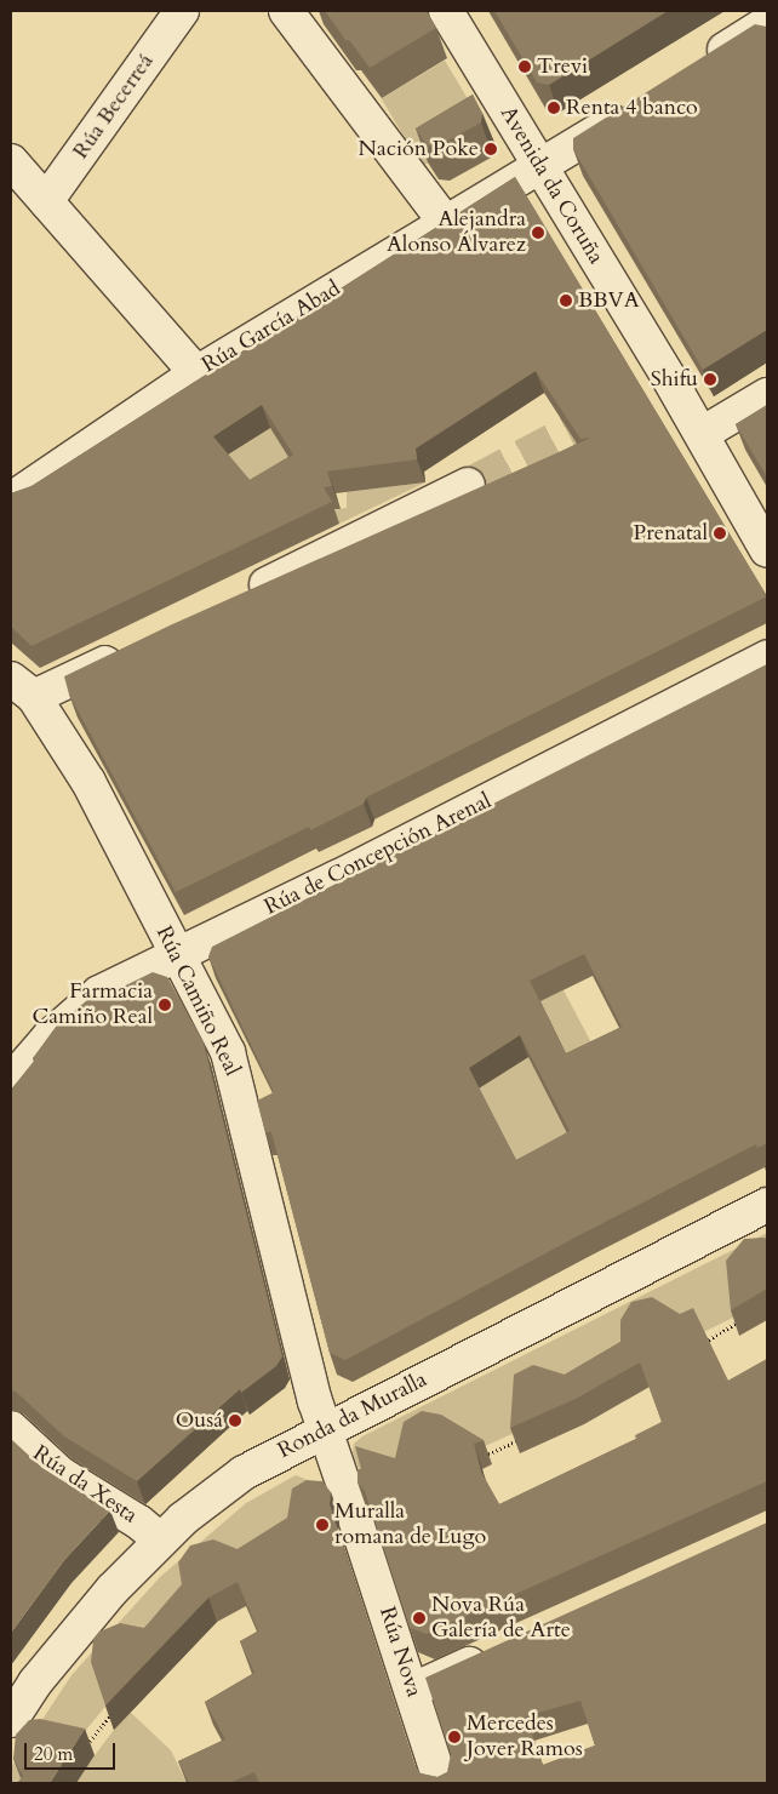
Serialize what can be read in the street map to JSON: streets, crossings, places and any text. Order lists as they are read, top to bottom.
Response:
{
  "streets": {
    "street": [
      "Rúa Becerreá",
      "Avenida da Coruña",
      "Rúa García Abad",
      "Rúa de Concepción Arenal",
      "Rúa Camiño Real",
      "Ronda da Muralla",
      "Rúa da Xesta",
      "Rúa Nova"
    ]
  },
  "crossings": [
    ["Avenida da Coruña", "Rúa García Abad"],
    ["Rúa de Concepción Arenal", "Rúa Camiño Real"],
    ["Rúa Camiño Real", "Ronda da Muralla"],
    ["Rúa Camiño Real", "Rúa Nova"],
    ["Ronda da Muralla", "Rúa da Xesta"],
    ["Ronda da Muralla", "Rúa Nova"]
  ],
  "places": [
    "Trevi",
    "Renta 4 banco",
    "Nación Poke",
    "Alejandra Alonso Álvarez",
    "BBVA",
    "Shifu",
    "Prenatal",
    "Farmacia Camiño Real",
    "Ousá",
    "Muralla romana de Lugo",
    "Nova Rúa Galería de Arte",
    "Mercedes Jover Ramos"
  ],
  "scale_bar": "20 m"
}
